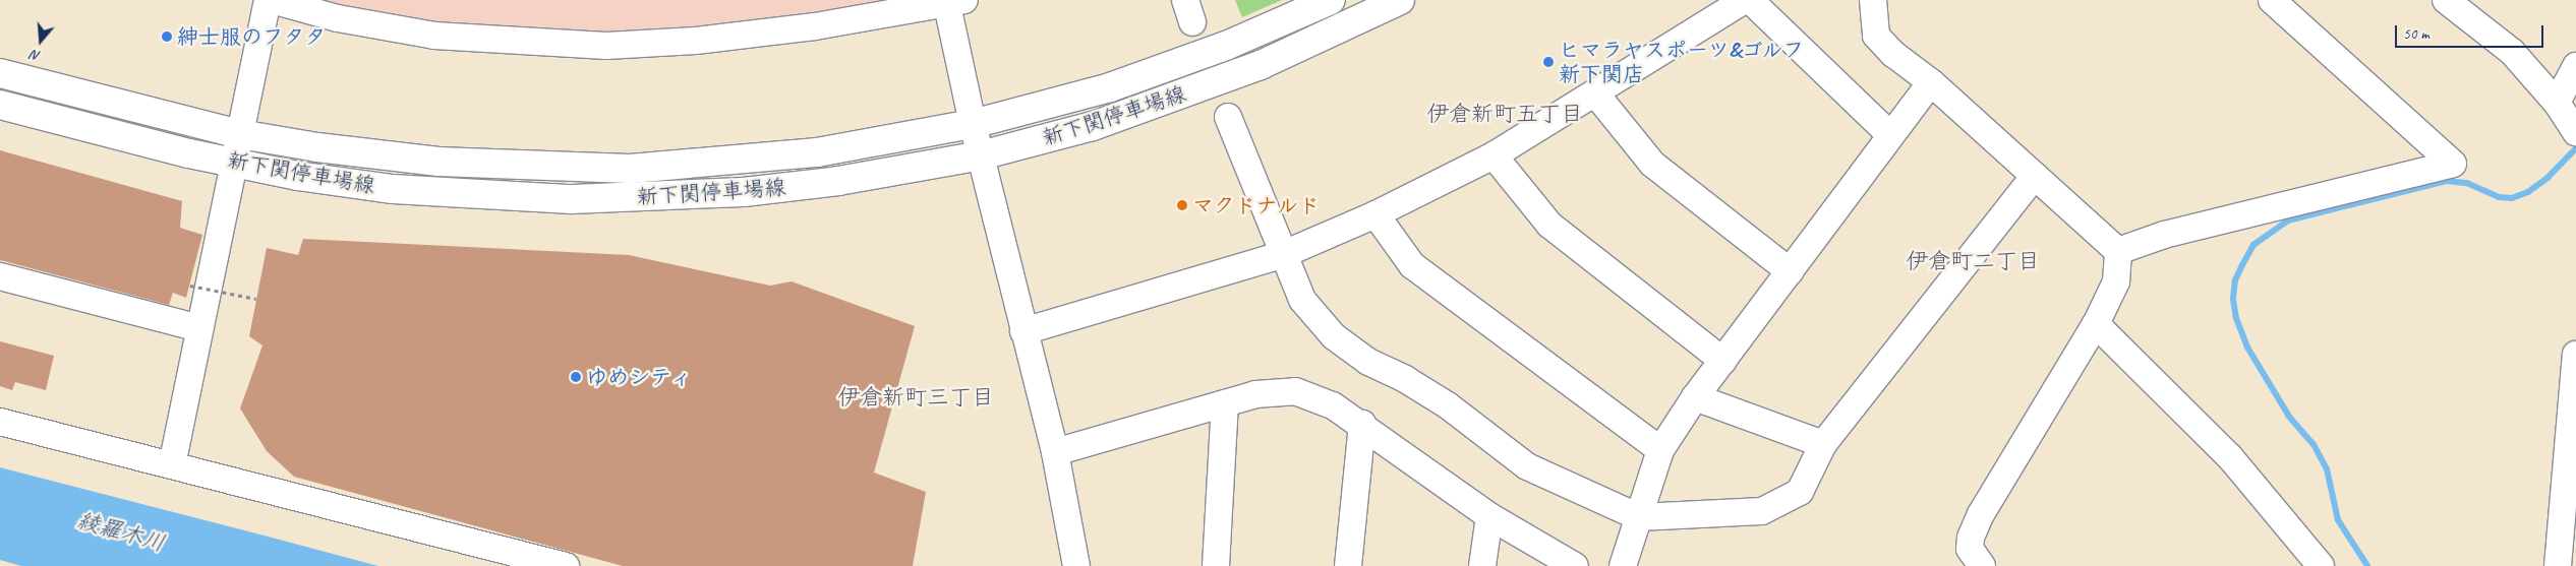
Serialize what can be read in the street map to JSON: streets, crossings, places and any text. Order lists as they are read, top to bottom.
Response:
{
  "streets": {
    "main road": ["新下関停車場線"]
  },
  "districts": ["伊倉新町五丁目", "伊倉町二丁目", "伊倉新町三丁目"],
  "water": ["綾羅木川"],
  "places": [
    "紳士服のフタタ",
    "ヒマラヤスポーツ&ゴルフ 新下関店",
    "マクドナルド",
    "ゆめシティ"
  ],
  "scale_bar": "50 m",
  "north": "bottom"
}
